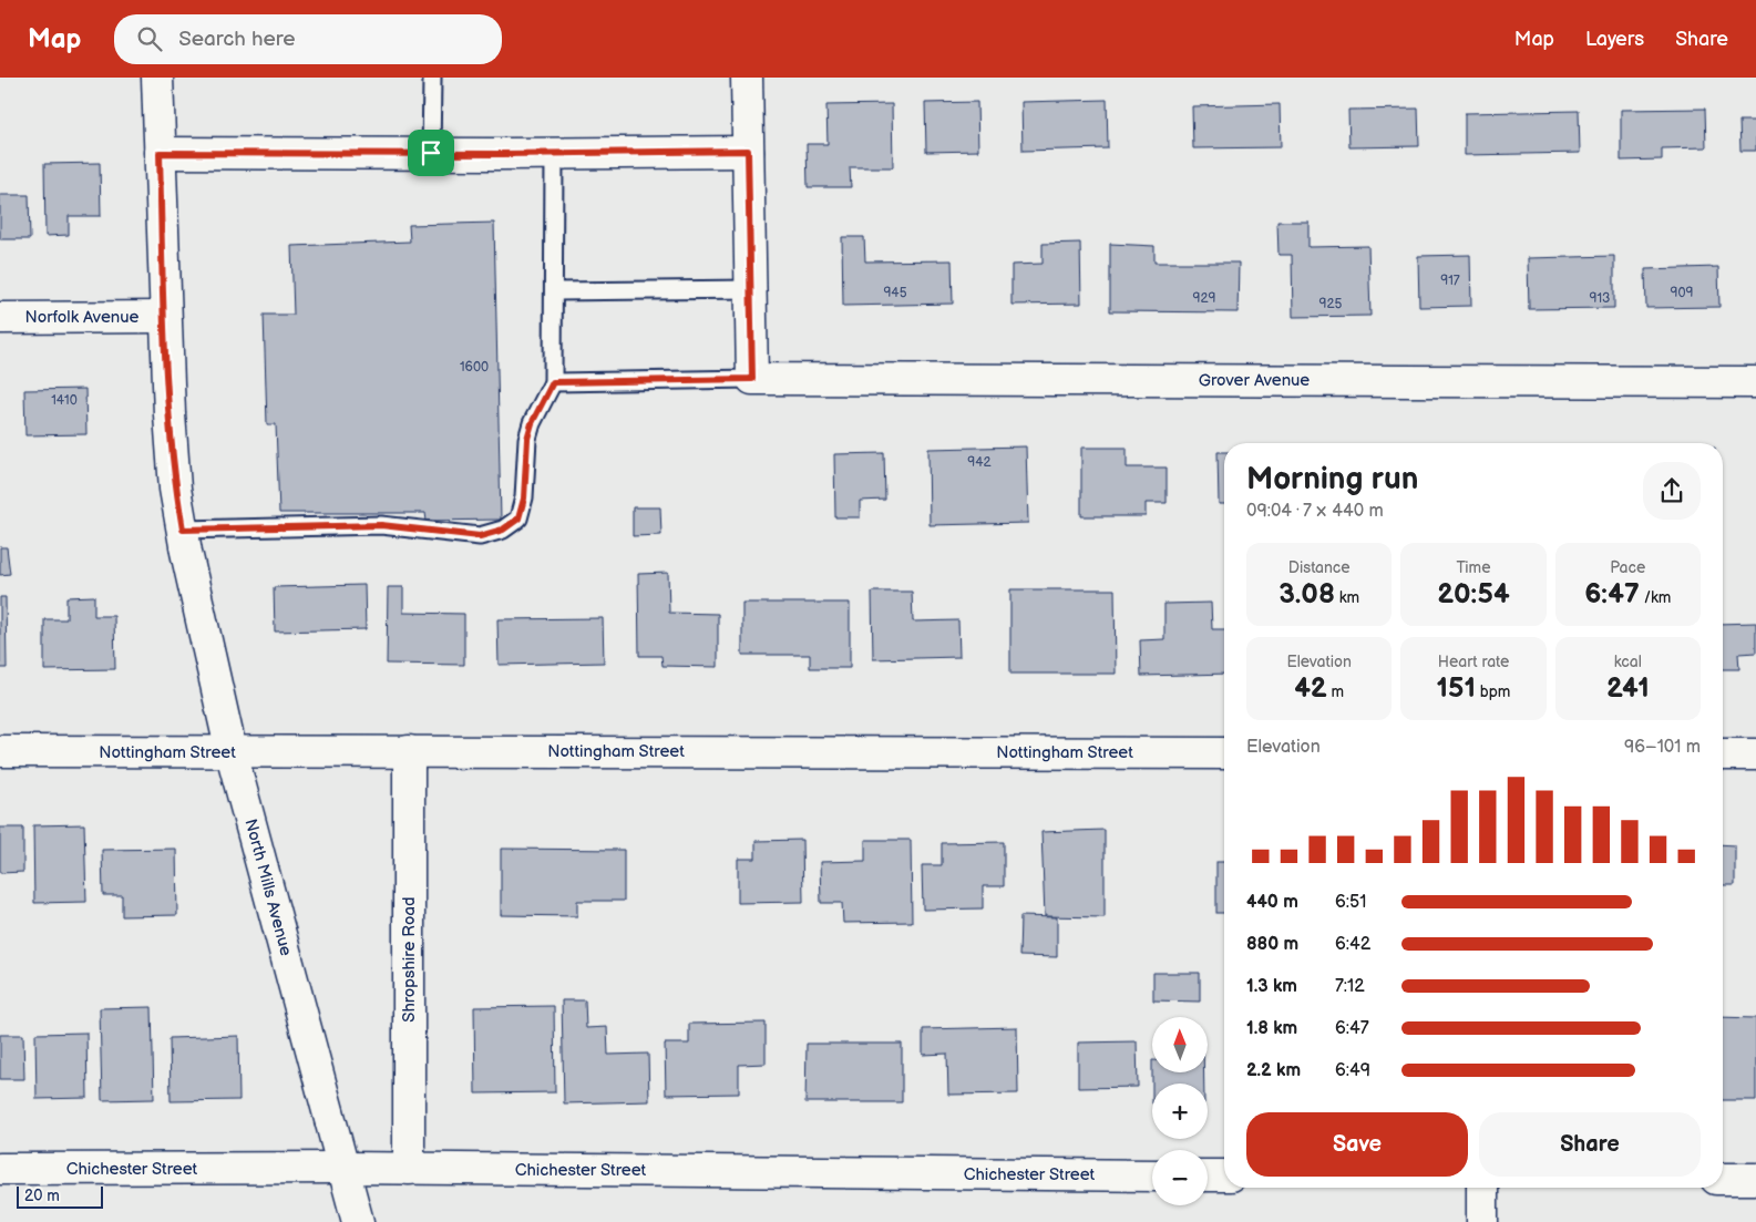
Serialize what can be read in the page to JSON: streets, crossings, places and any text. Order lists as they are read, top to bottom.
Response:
{
  "streets": {
    "street": [
      "Norfolk Avenue",
      "Grover Avenue",
      "Nottingham Street",
      "North Mills Avenue",
      "Shropshire Road",
      "Chichester Street"
    ]
  },
  "crossings": [
    ["Norfolk Avenue", "North Mills Avenue"],
    ["Nottingham Street", "North Mills Avenue"],
    ["Nottingham Street", "Shropshire Road"],
    ["North Mills Avenue", "Chichester Street"],
    ["Shropshire Road", "Chichester Street"]
  ],
  "house_numbers": [
    "917",
    "945",
    "909",
    "929",
    "913",
    "925",
    "1600",
    "1410",
    "942"
  ],
  "scale_bar": "20 m",
  "north": "top",
  "page": {
    "header": "Map",
    "search": "Search here",
    "nav": ["Map", "Layers", "Share"],
    "heading": ["Morning run", "09:04 · 7 × 440 m"],
    "stats": [
      ["Distance", "3.08 km"],
      ["Time", "20:54"],
      ["Pace", "6:47 /km"],
      ["Elevation", "42 m"],
      ["Heart rate", "151 bpm"],
      ["kcal", "241"]
    ],
    "chart": ["Elevation", "96–101 m"],
    "list": [
      {
        "name": "440 m",
        "note": "6:51"
      },
      {
        "name": "880 m",
        "note": "6:42"
      },
      {
        "name": "1.3 km",
        "note": "7:12"
      },
      {
        "name": "1.8 km",
        "note": "6:47"
      },
      {
        "name": "2.2 km",
        "note": "6:49"
      }
    ],
    "map_buttons": ["+", "−"],
    "buttons": ["Save", "Share"],
    "scale": "20 m"
  }
}
